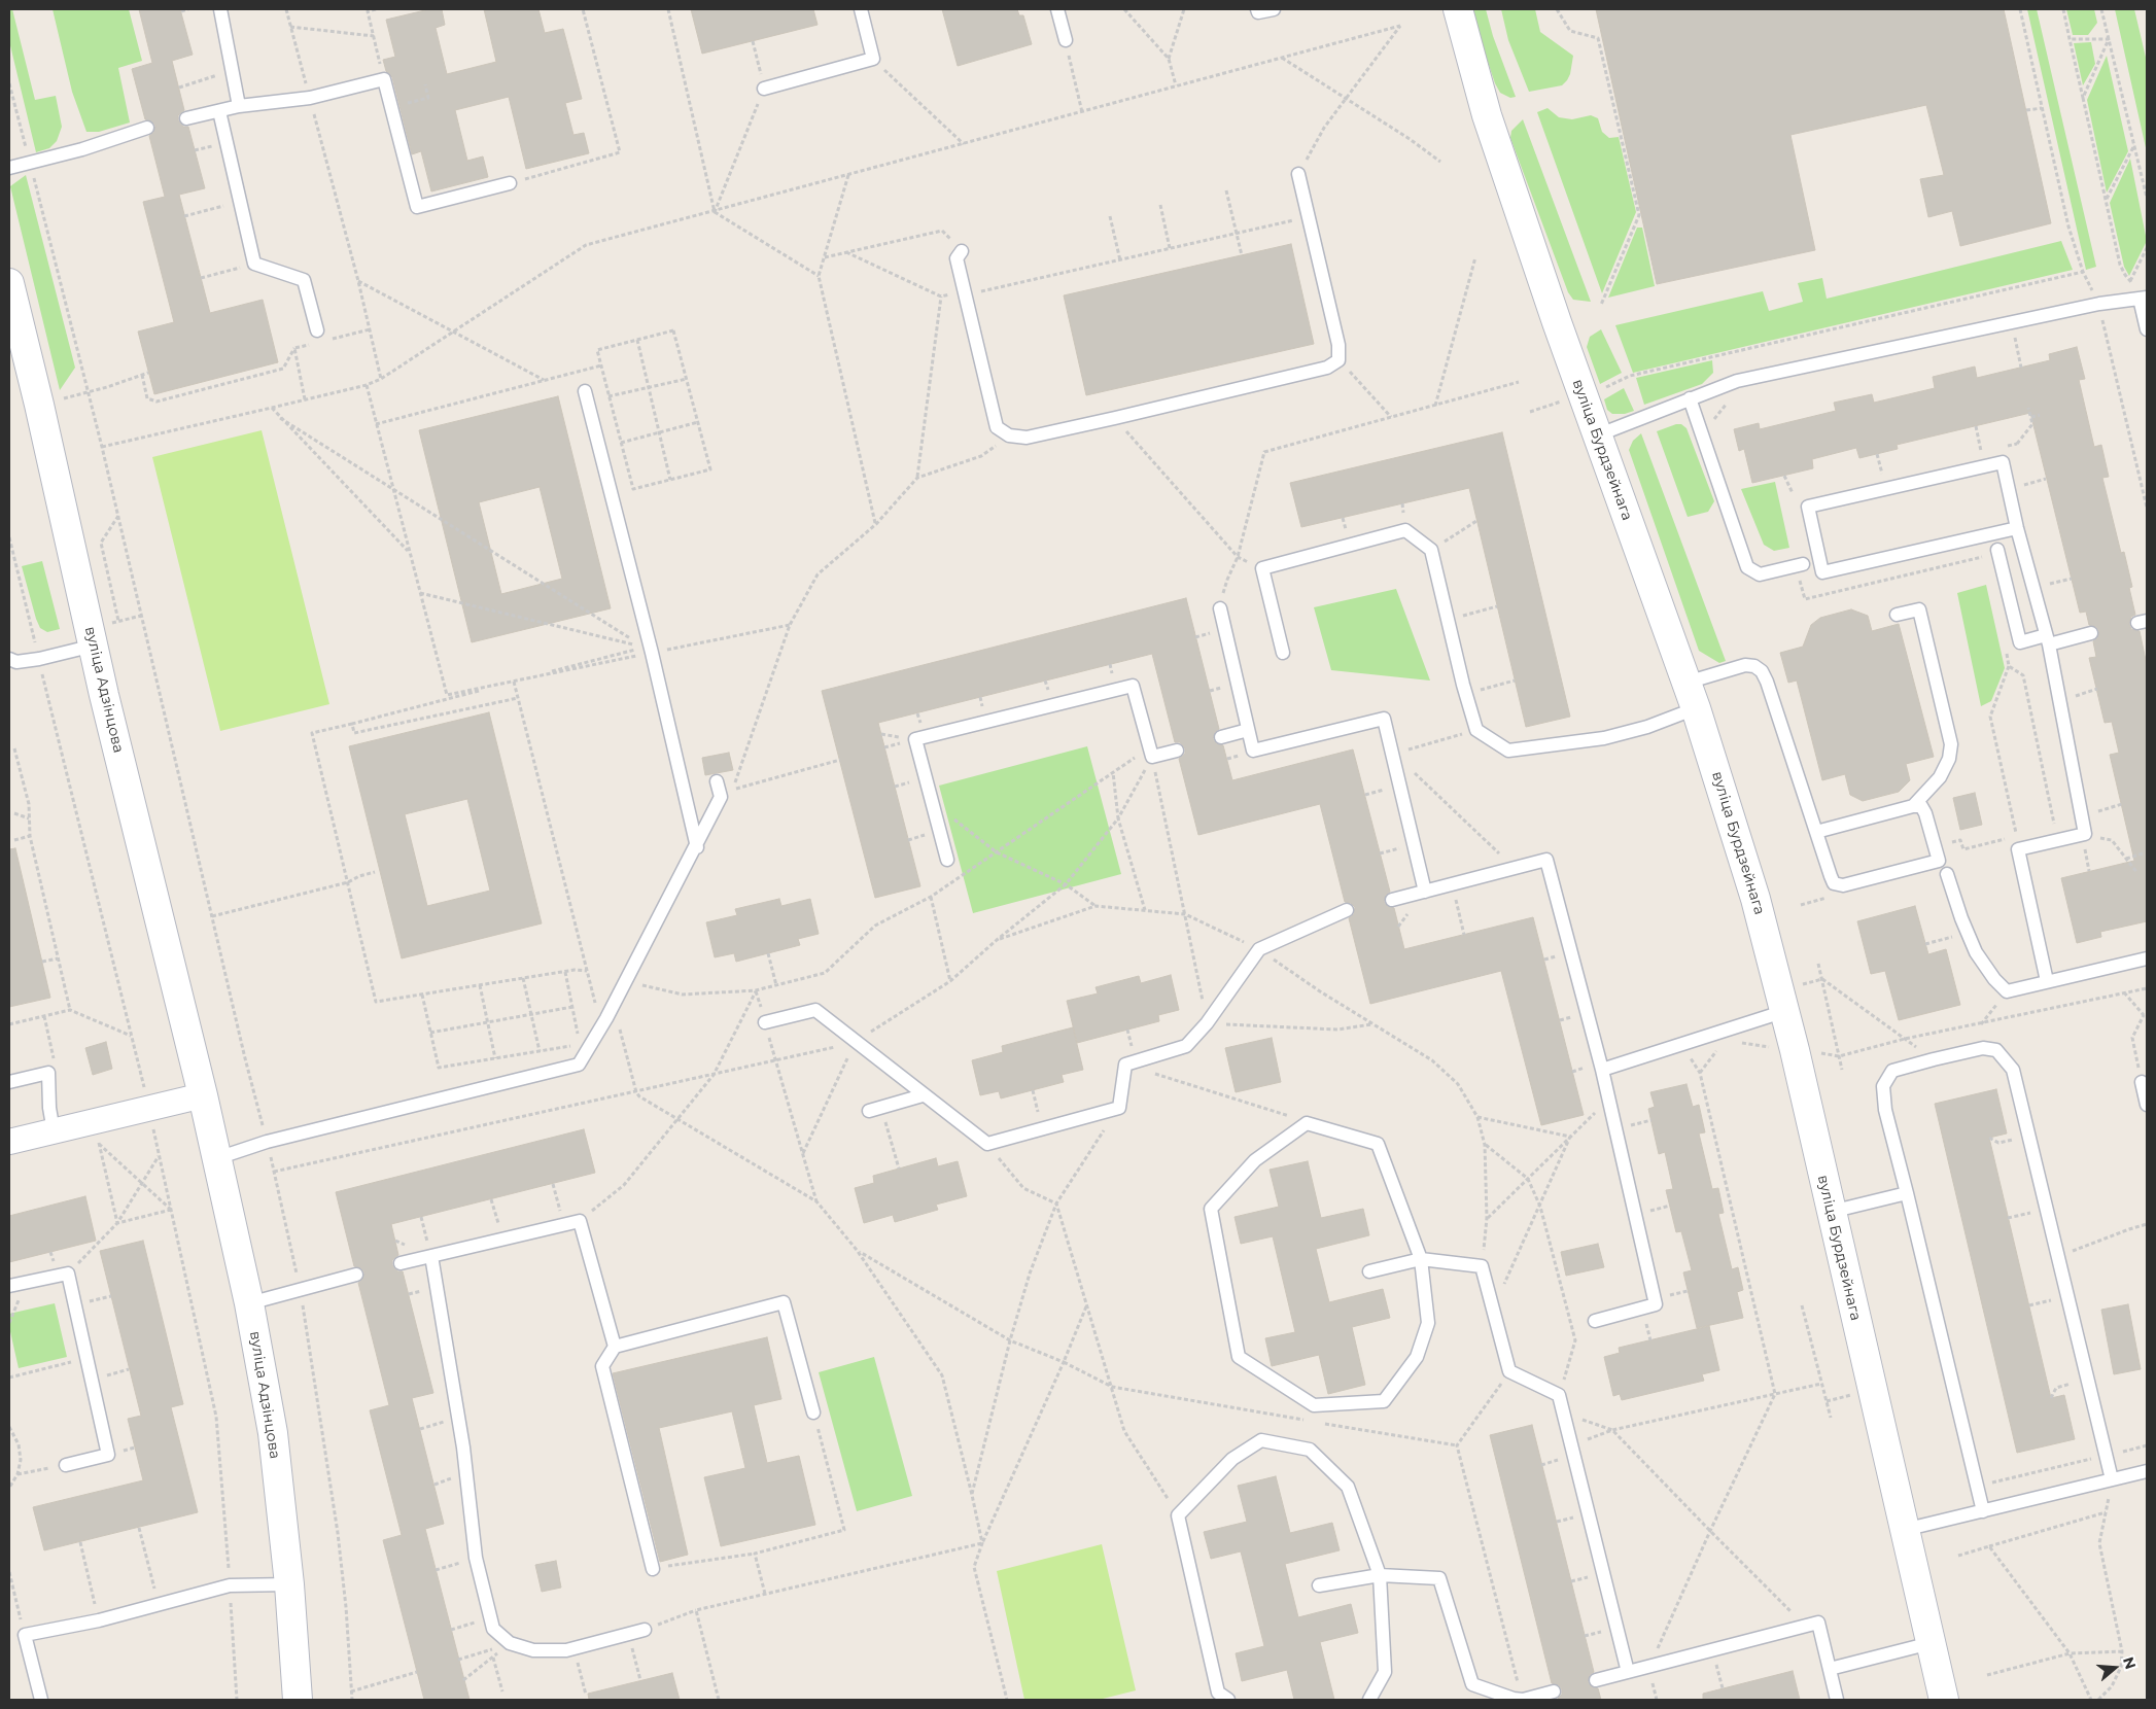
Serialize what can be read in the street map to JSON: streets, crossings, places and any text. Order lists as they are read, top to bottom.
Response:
{
  "streets": {
    "street": ["вуліца Бурдзейнага", "вуліца Адзінцова"]
  },
  "north": "right"
}
